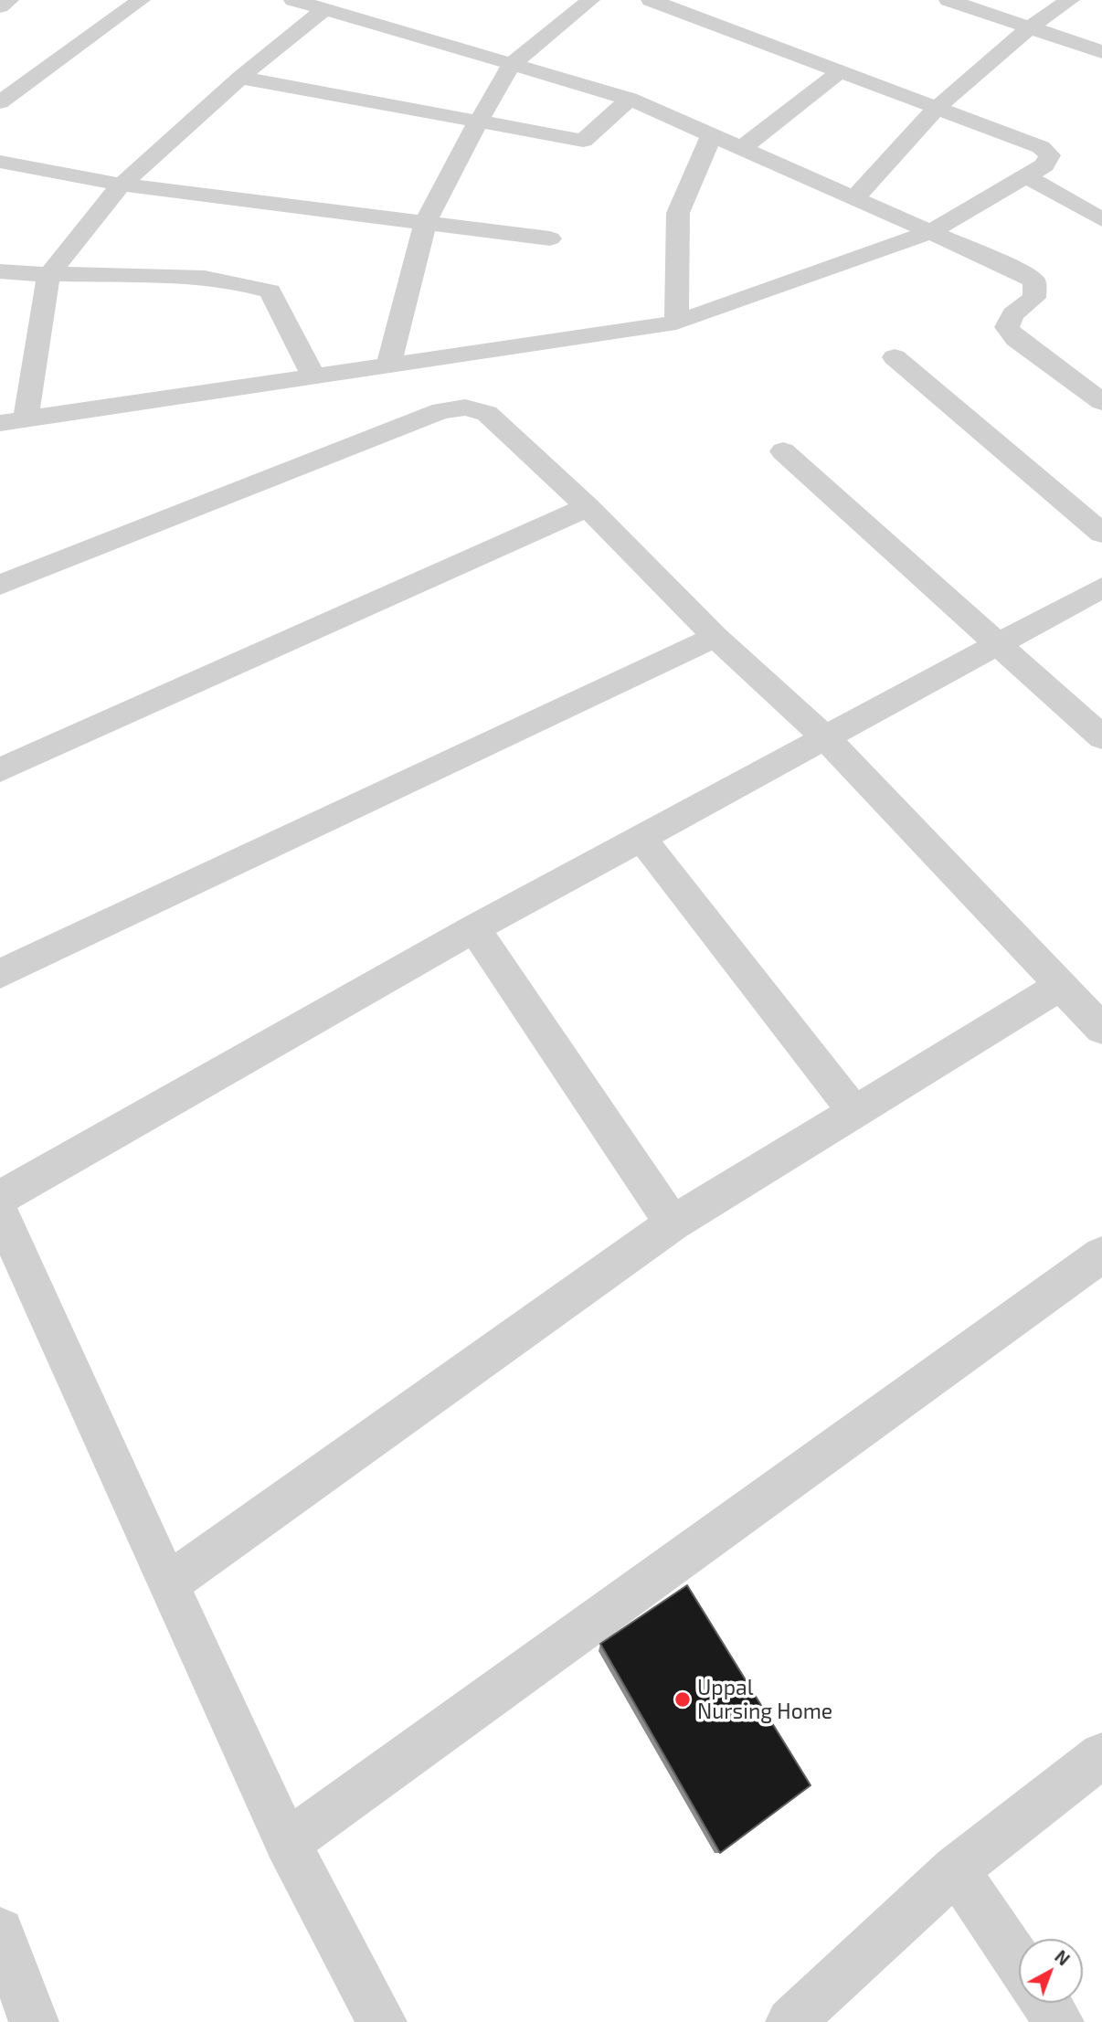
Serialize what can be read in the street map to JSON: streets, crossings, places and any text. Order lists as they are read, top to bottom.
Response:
{
  "places": ["Uppal Nursing Home"],
  "north": "top right"
}
